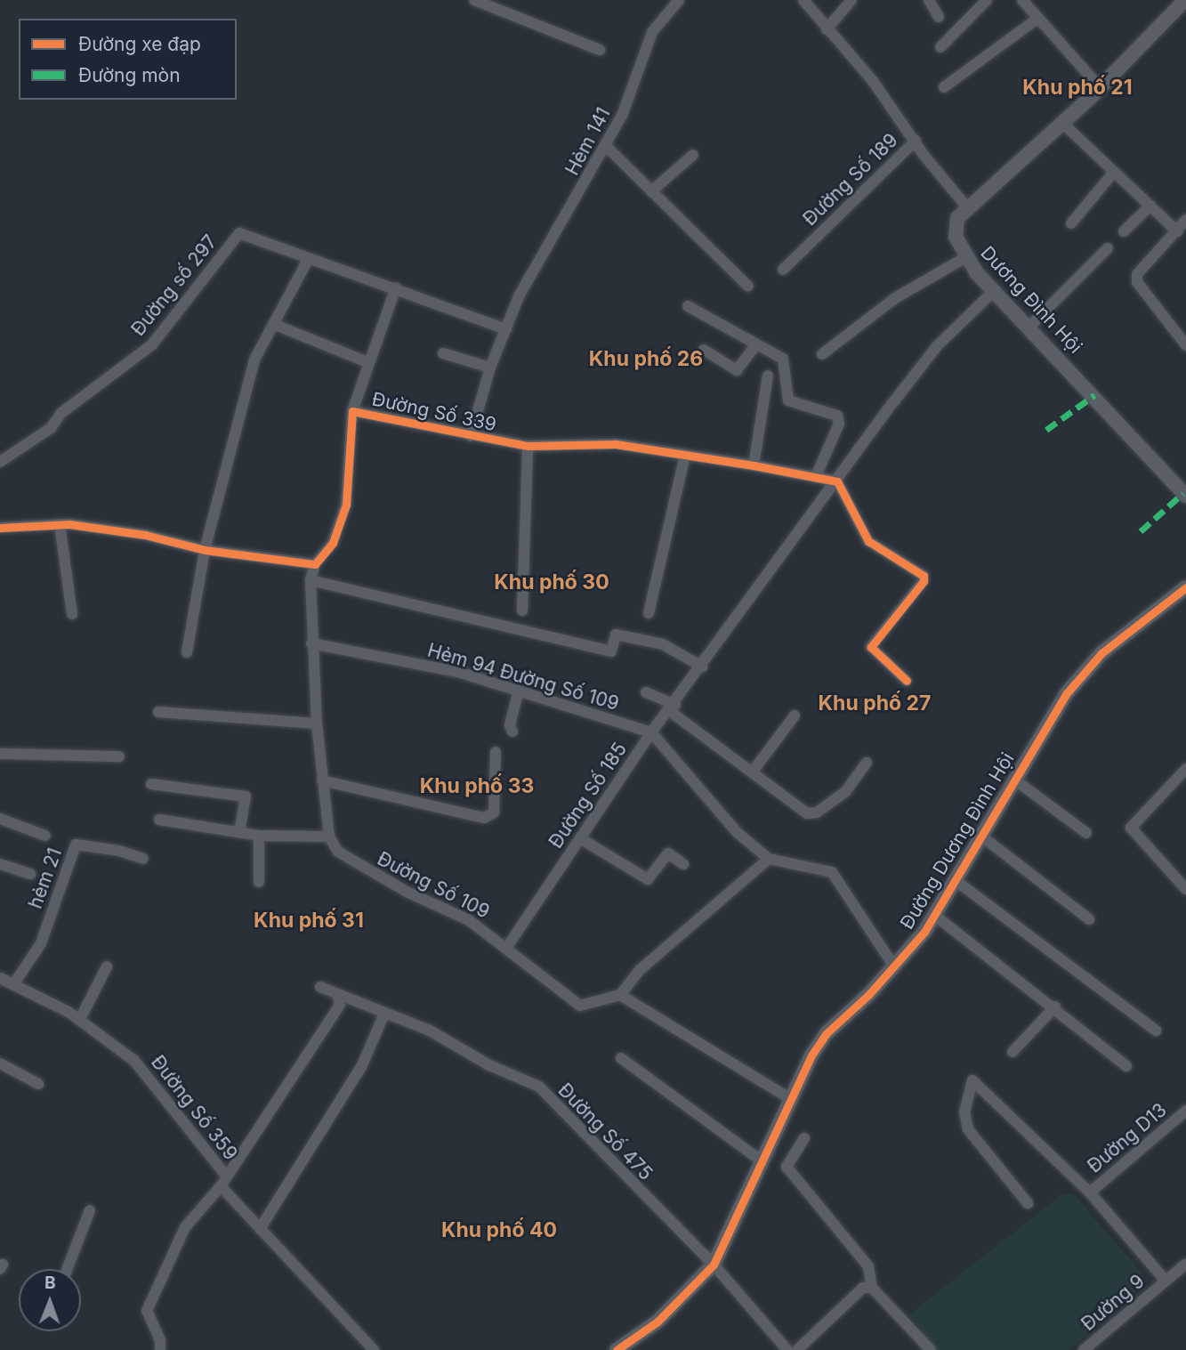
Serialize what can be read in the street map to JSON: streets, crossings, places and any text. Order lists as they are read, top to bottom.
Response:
{
  "streets": {
    "street": [
      "Hẻm 141",
      "Đường Số 189",
      "Đường số 297",
      "Dương Đình Hội",
      "Đường Số 339",
      "Hẻm 94 Đường Số 109",
      "Đường Số 185",
      "Đường Dương Đình Hội",
      "hẻm 21",
      "Đường Số 109",
      "Đường Số 359",
      "Đường Số 475",
      "Đường D13",
      "Đường 9"
    ]
  },
  "crossings": [
    ["Hẻm 141", "Đường số 297"],
    ["Hẻm 141", "Đường Số 339"],
    ["Đường Số 189", "Dương Đình Hội"],
    ["Dương Đình Hội", "Đường Số 185"],
    ["Đường Số 339", "Đường Số 185"],
    ["Hẻm 94 Đường Số 109", "Đường Số 185"],
    ["Đường Số 185", "Đường Số 109"],
    ["Đường Dương Đình Hội", "Đường Số 475"],
    ["hẻm 21", "Đường Số 359"]
  ],
  "districts": [
    "Khu phố 21",
    "Khu phố 26",
    "Khu phố 30",
    "Khu phố 27",
    "Khu phố 33",
    "Khu phố 31",
    "Khu phố 40"
  ],
  "legend": ["Đường xe đạp", "Đường mòn"],
  "north": "top"
}
